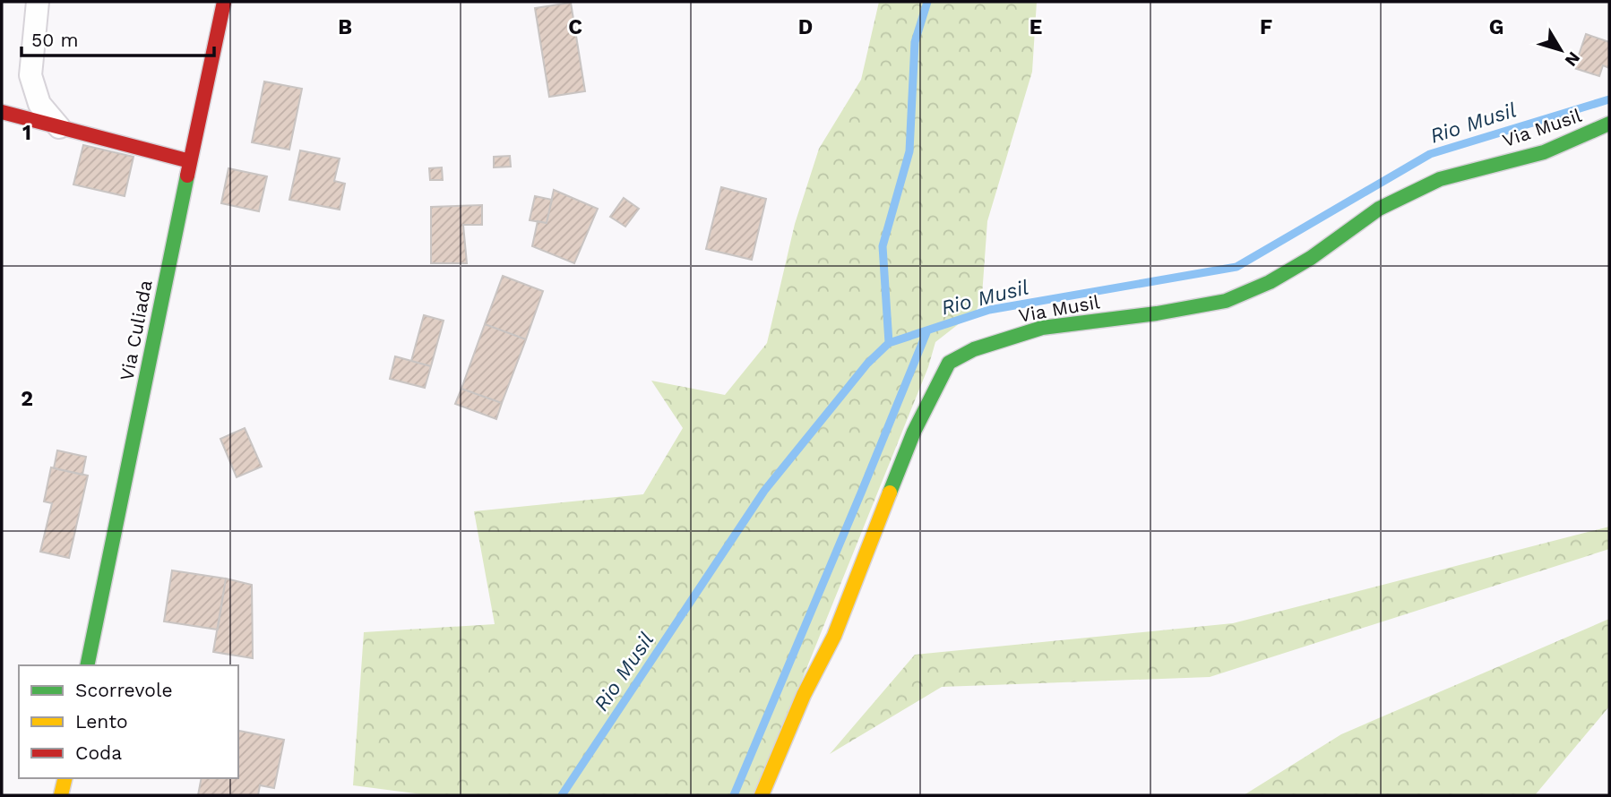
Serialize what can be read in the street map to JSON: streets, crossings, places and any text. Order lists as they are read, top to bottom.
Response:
{
  "streets": {
    "street": ["Via Musil", "Via Culiada"]
  },
  "water": ["Rio Musil"],
  "legend": ["Scorrevole", "Lento", "Coda"],
  "scale_bar": "50 m",
  "north": "bottom right",
  "grid": {
    "columns": [
      "B",
      "C",
      "D",
      "E",
      "F",
      "G"
    ],
    "rows": ["1", "2"]
  }
}
